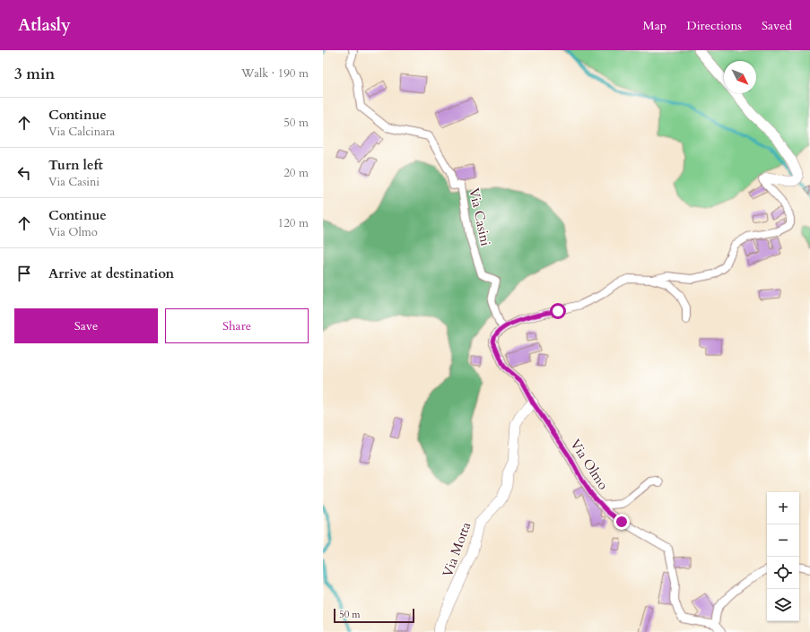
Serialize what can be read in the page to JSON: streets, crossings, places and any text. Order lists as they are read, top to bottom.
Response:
{
  "streets": {
    "street": ["Via Casini", "Via Olmo", "Via Motta"]
  },
  "crossings": [
    ["Via Casini", "Via Olmo"],
    ["Via Olmo", "Via Motta"]
  ],
  "scale_bar": "50 m",
  "north": "bottom right",
  "page": {
    "header": "Atlasly",
    "nav": ["Map", "Directions", "Saved"],
    "heading": ["3 min", "Walk · 190 m"],
    "list": [
      ["Continue", "Via Calcinara", "50 m"],
      ["Turn left", "Via Casini", "20 m"],
      ["Continue", "Via Olmo", "120 m"],
      "Arrive at destination"
    ],
    "buttons": ["Save", "Share"],
    "map_buttons": ["+", "−"],
    "scale": "50 m"
  }
}
